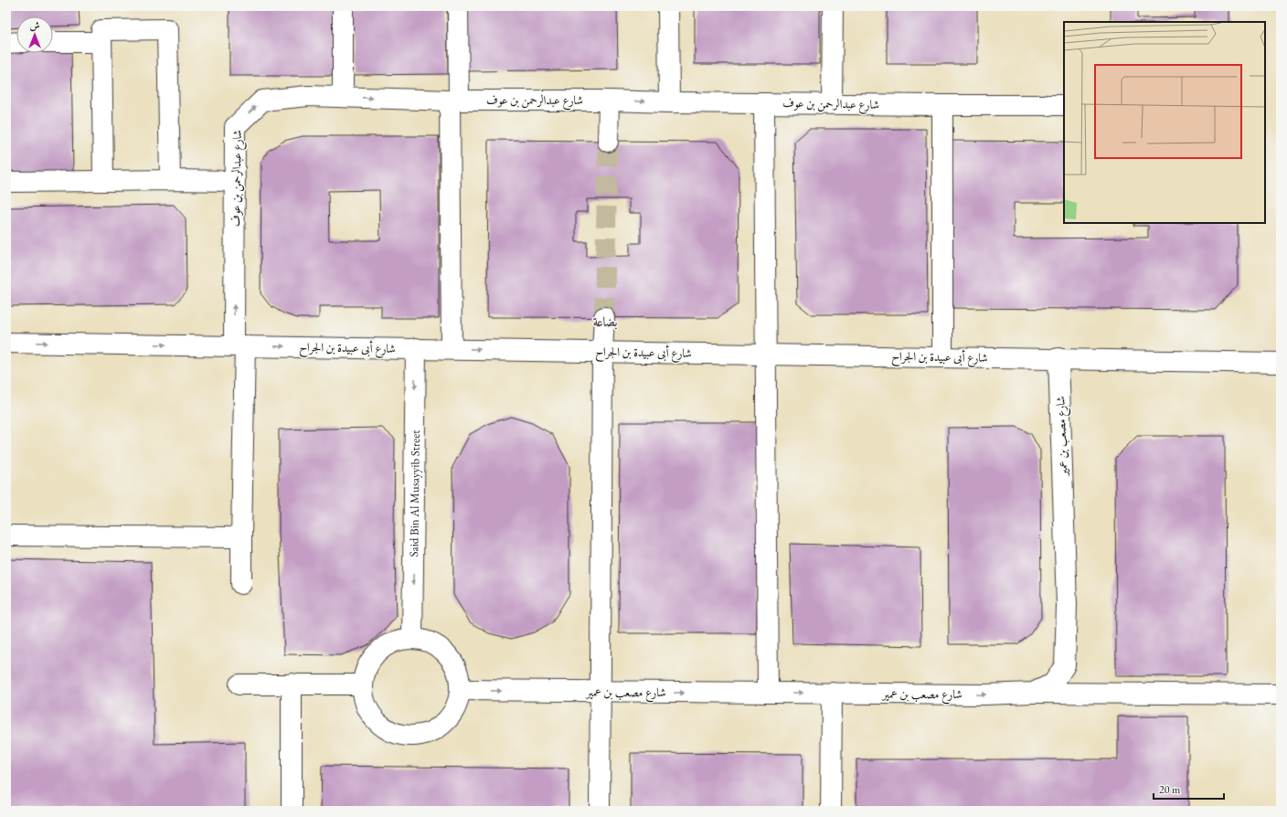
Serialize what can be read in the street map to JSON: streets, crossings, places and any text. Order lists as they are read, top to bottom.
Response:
{
  "streets": {
    "street": [
      "شارع عبدالرحمن بن عوف",
      "شارع أبى عبيدة بن الجراح",
      "شارع مصعب بن عمير",
      "Said Bin Al Musayyib Street"
    ]
  },
  "crossings": [
    ["شارع عبدالرحمن بن عوف", "شارع أبى عبيدة بن الجراح"],
    ["شارع أبى عبيدة بن الجراح", "شارع مصعب بن عمير"],
    ["شارع أبى عبيدة بن الجراح", "Said Bin Al Musayyib Street"],
    ["شارع مصعب بن عمير", "Said Bin Al Musayyib Street"]
  ],
  "one_way": ["شارع مصعب بن عمير", "Said Bin Al Musayyib Street"],
  "districts": ["بضاعة"],
  "scale_bar": "20 m",
  "north": "top"
}
